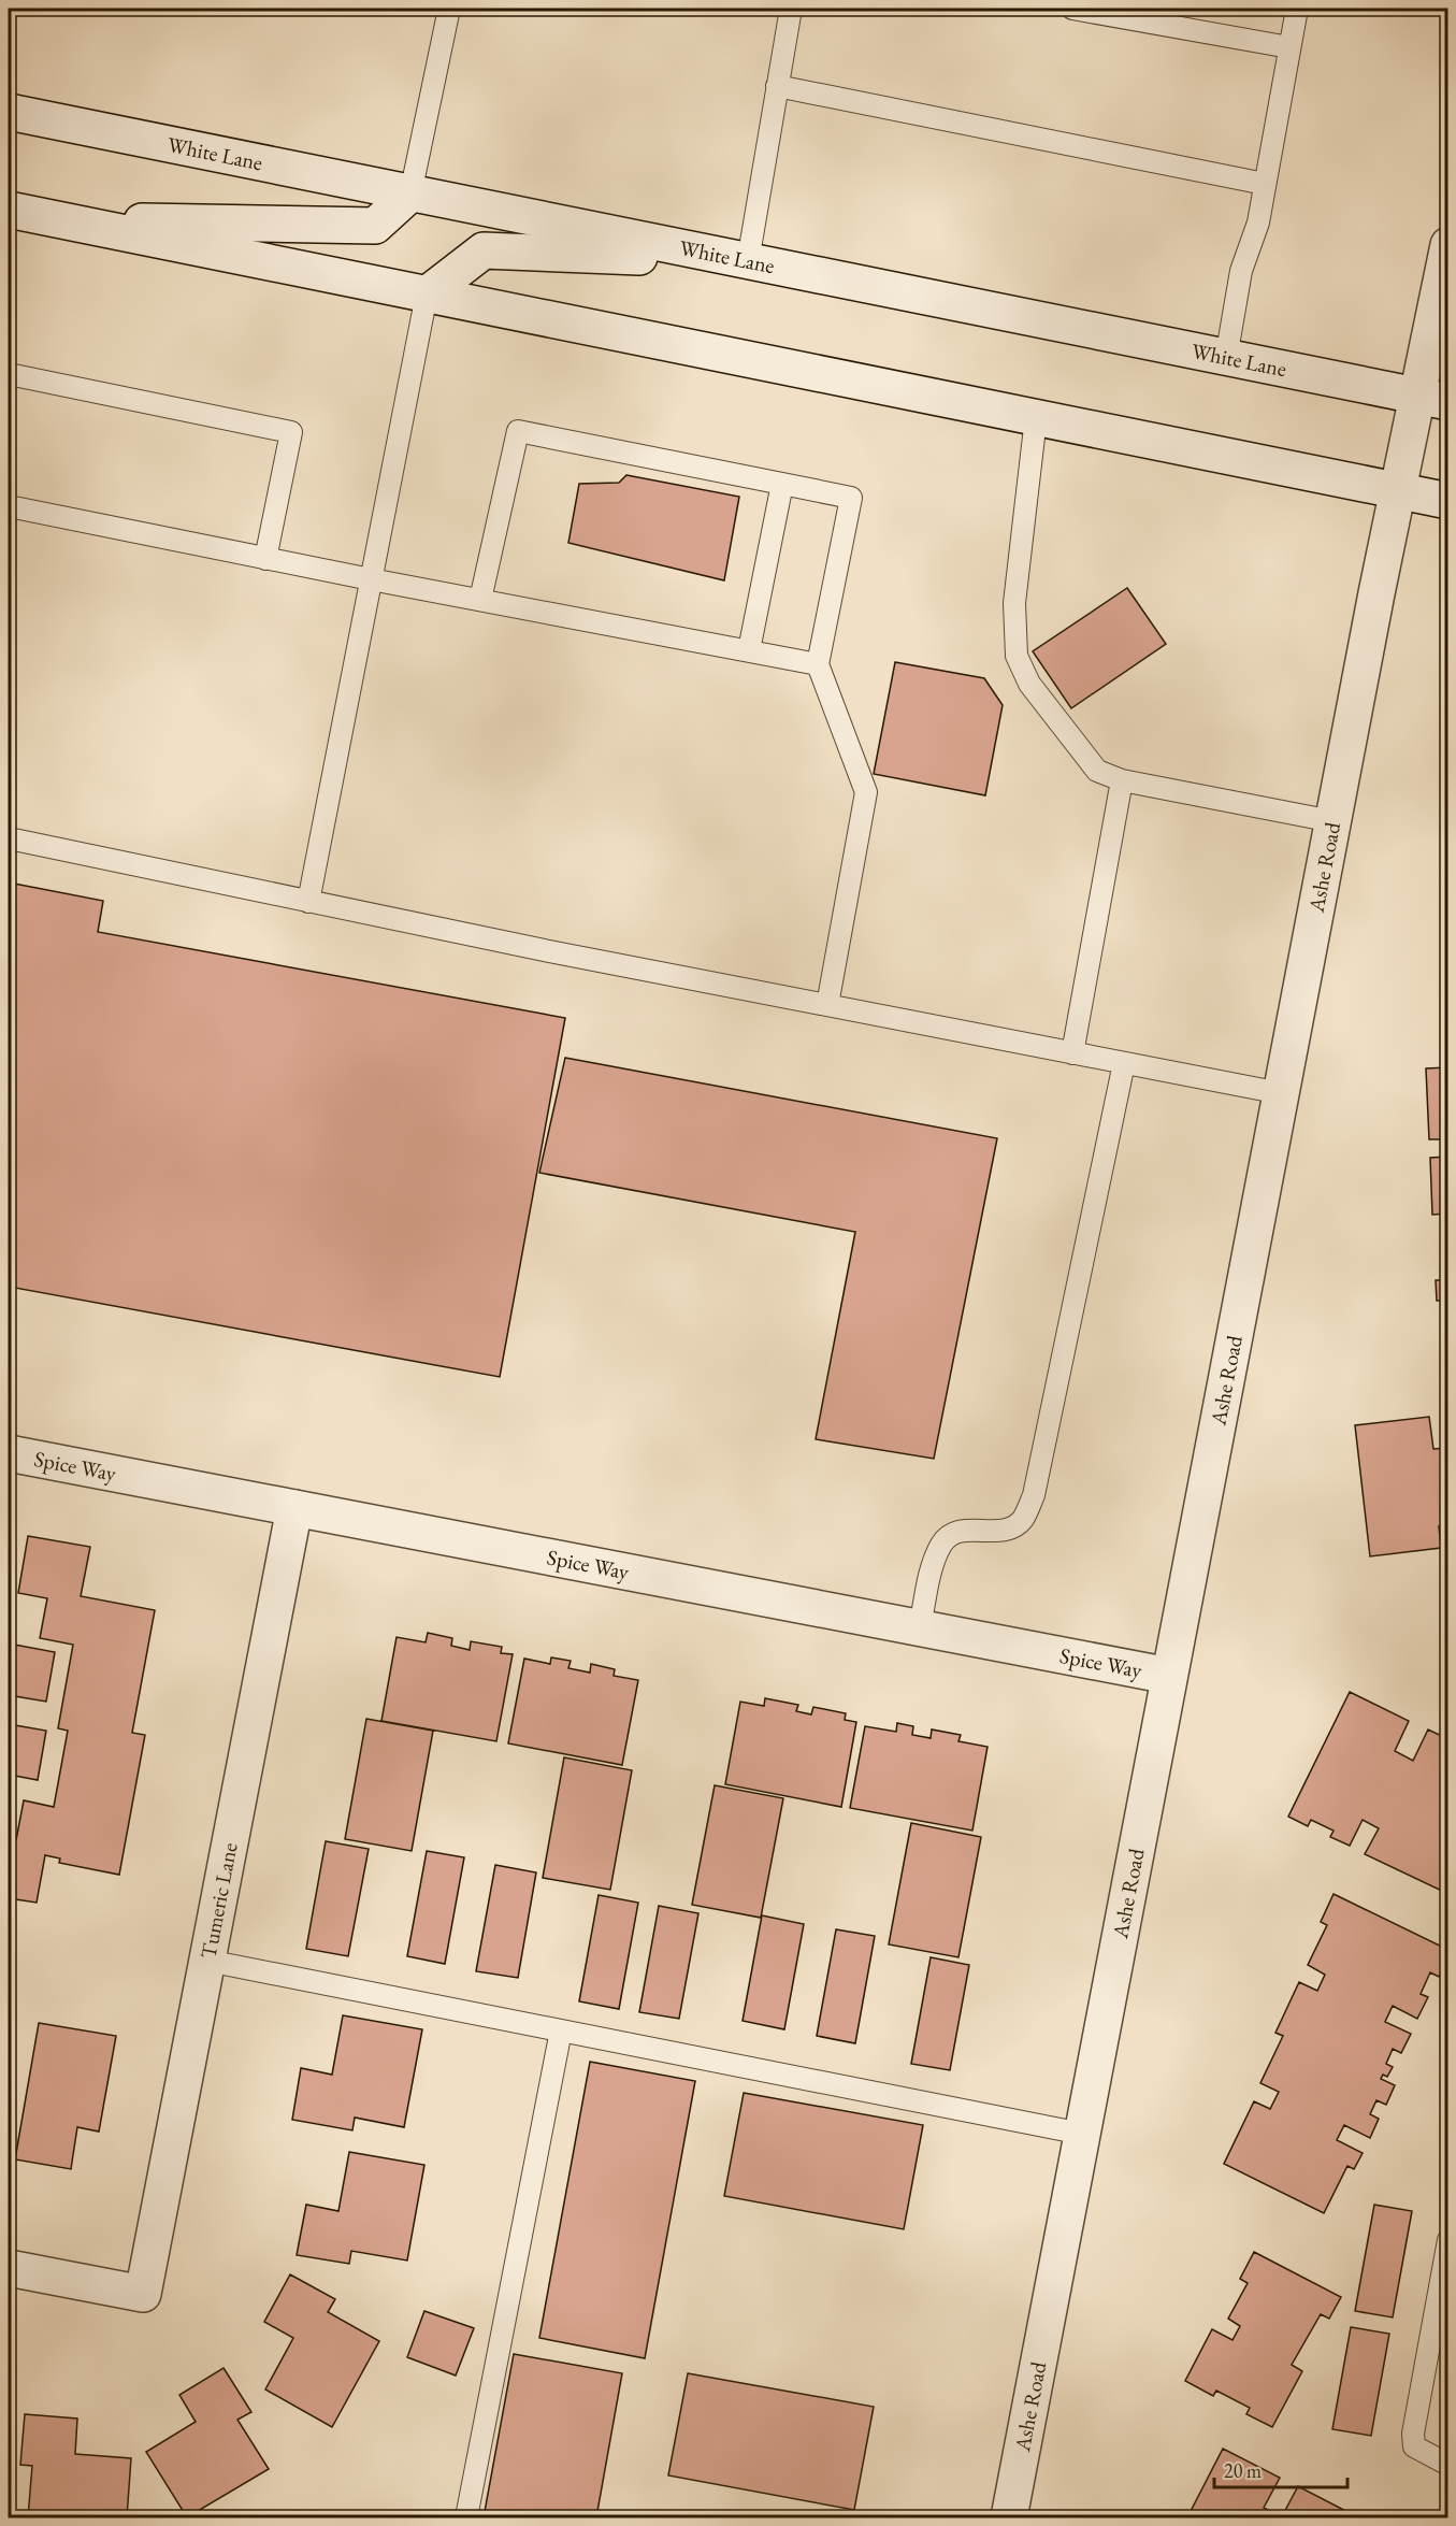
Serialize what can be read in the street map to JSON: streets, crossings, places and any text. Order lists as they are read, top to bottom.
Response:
{
  "streets": {
    "street": [
      "White Lane",
      "Ashe Road",
      "Spice Way",
      "Tumeric Lane"
    ]
  },
  "crossings": [
    ["White Lane", "Ashe Road"],
    ["Ashe Road", "Spice Way"],
    ["Spice Way", "Tumeric Lane"]
  ],
  "scale_bar": "20 m"
}
